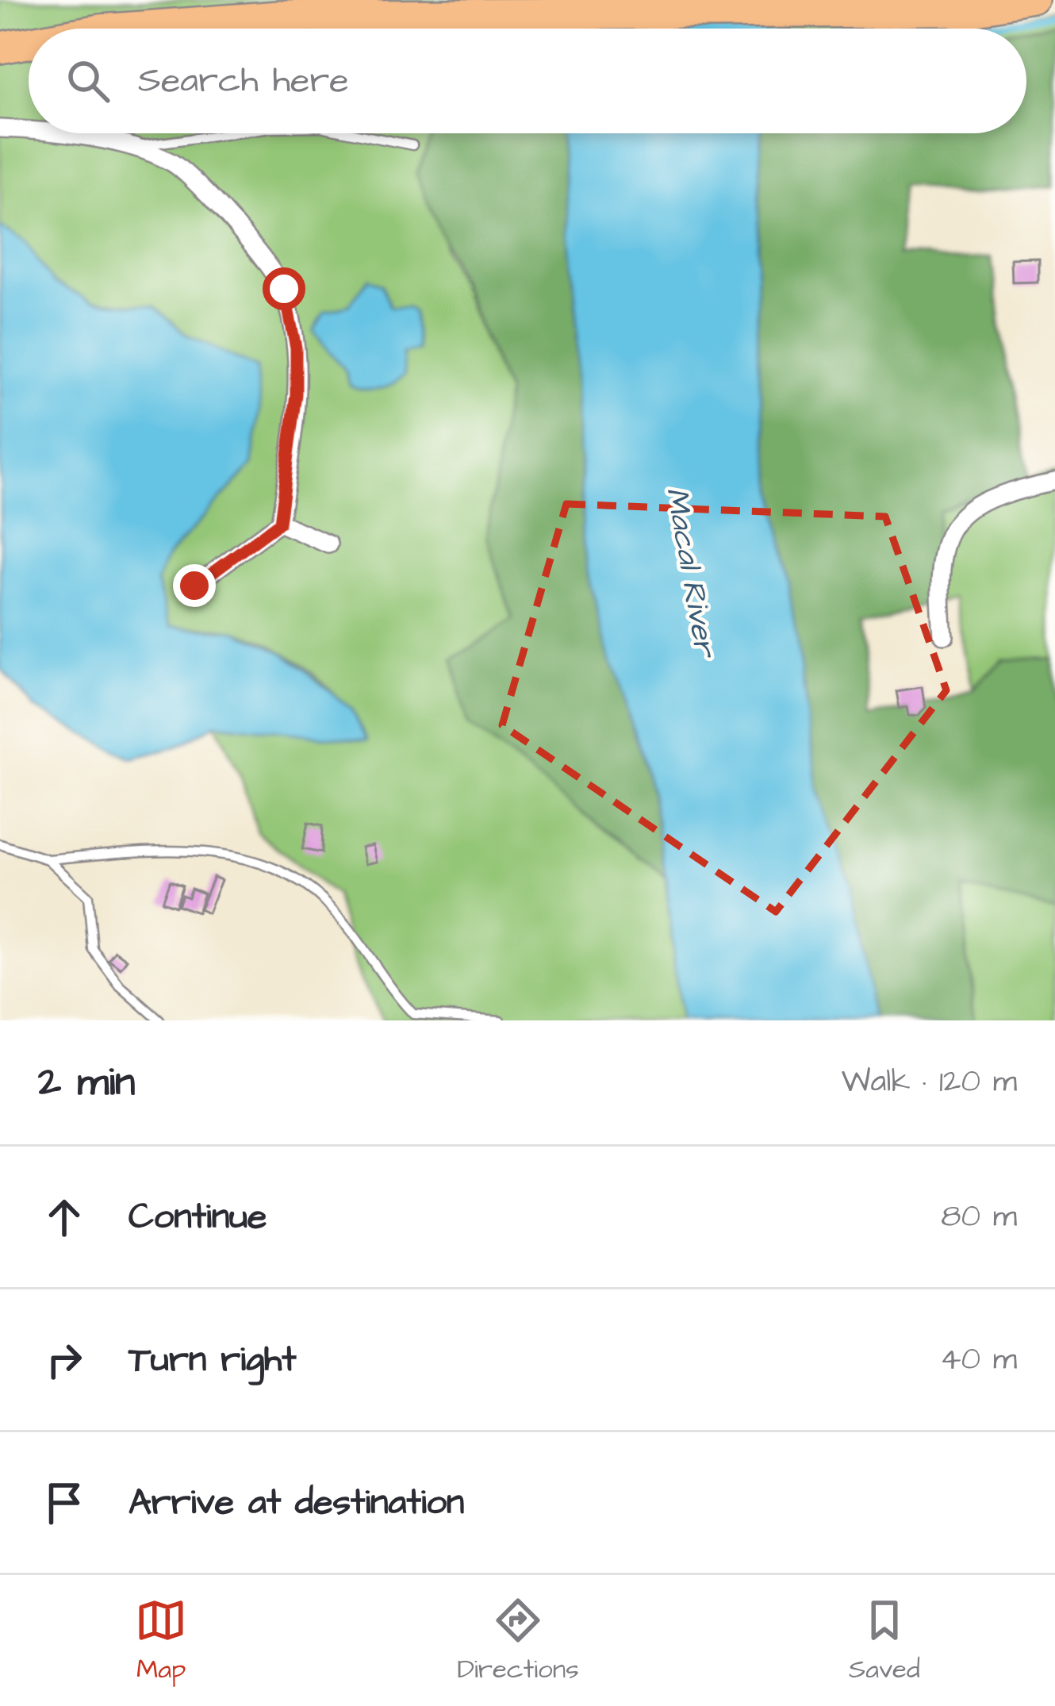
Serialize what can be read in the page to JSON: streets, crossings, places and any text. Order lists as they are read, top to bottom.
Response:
{
  "water": ["Macal River"],
  "page": {
    "search": "Search here",
    "heading": ["2 min", "Walk · 120 m"],
    "list": [
      ["Continue", "80 m"],
      ["Turn right", "40 m"],
      "Arrive at destination"
    ],
    "nav": ["Map", "Directions", "Saved"]
  }
}
